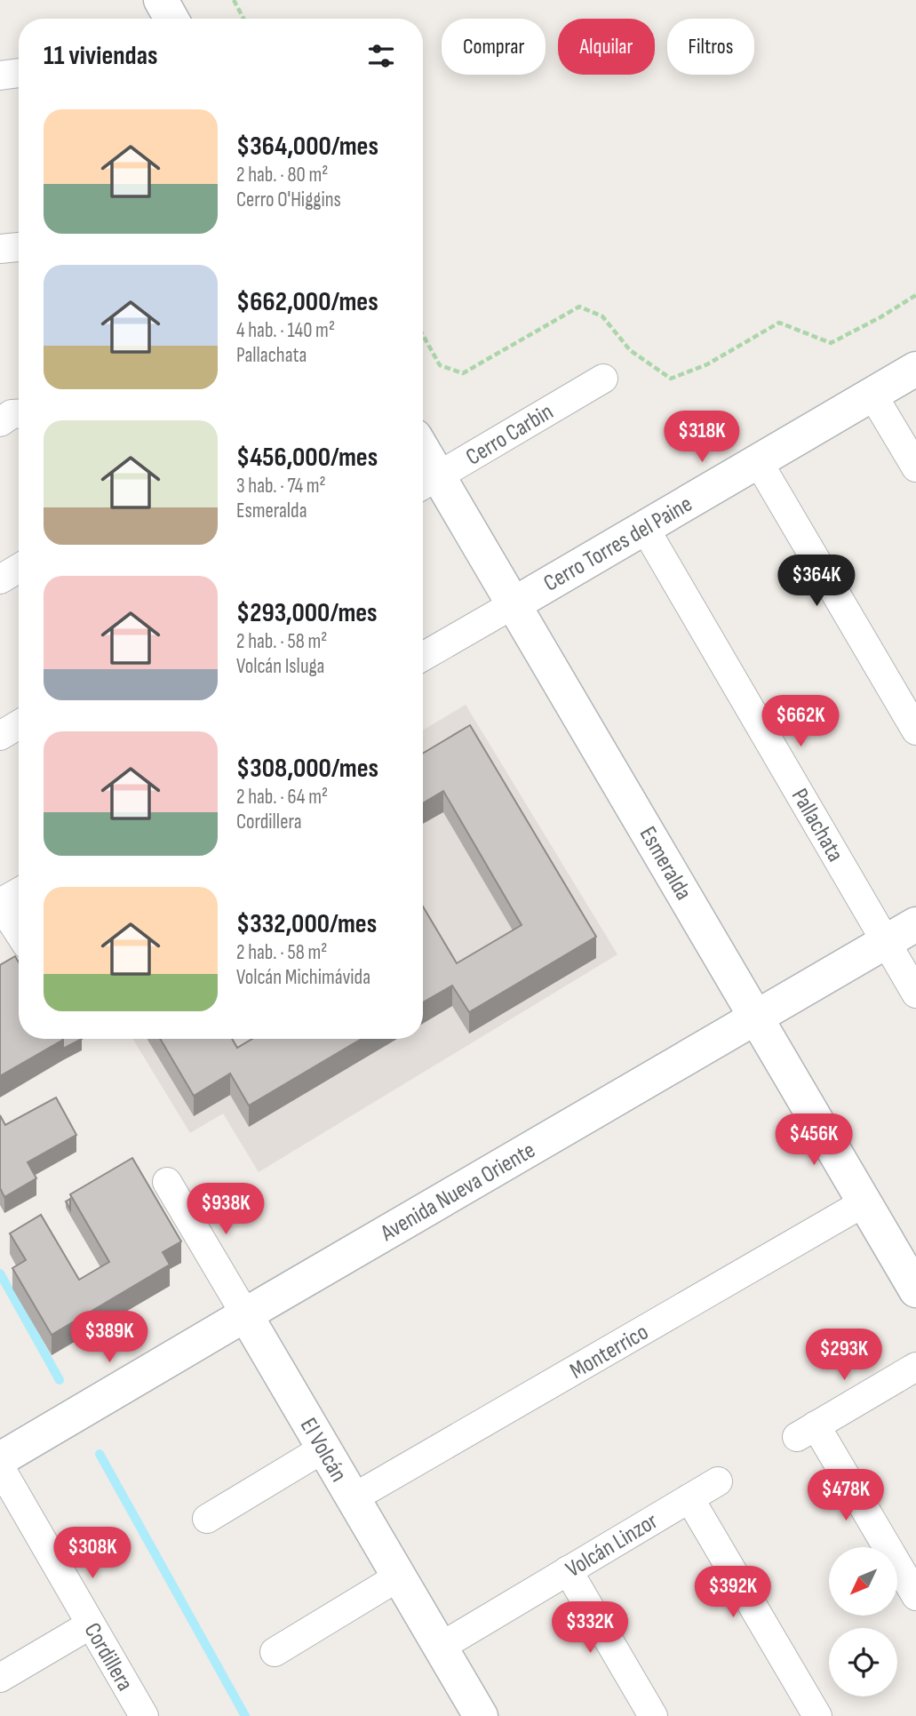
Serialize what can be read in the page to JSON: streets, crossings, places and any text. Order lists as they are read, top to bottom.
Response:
{
  "streets": {
    "street": [
      "Cerro Carbin",
      "Cerro Torres del Paine",
      "Pallachata",
      "Esmeralda",
      "Avenida Nueva Oriente",
      "Monterrico",
      "El Volcán",
      "Volcán Linzor",
      "Cordillera"
    ]
  },
  "crossings": [
    ["Cerro Carbin", "Esmeralda"],
    ["Cerro Torres del Paine", "Pallachata"],
    ["Cerro Torres del Paine", "Esmeralda"],
    ["Pallachata", "Avenida Nueva Oriente"],
    ["Esmeralda", "Avenida Nueva Oriente"],
    ["Esmeralda", "Monterrico"],
    ["Avenida Nueva Oriente", "El Volcán"],
    ["Monterrico", "El Volcán"],
    ["El Volcán", "Volcán Linzor"]
  ],
  "north": "bottom left",
  "page": {
    "chip": ["Comprar", "Alquilar", "Filtros"],
    "heading": "11 viviendas",
    "list": [
      {
        "name": "$364,000/mes",
        "note": "2 hab. · 80 m² · Cerro O'Higgins"
      },
      {
        "name": "$662,000/mes",
        "note": "4 hab. · 140 m² · Pallachata"
      },
      {
        "name": "$456,000/mes",
        "note": "3 hab. · 74 m² · Esmeralda"
      },
      {
        "name": "$293,000/mes",
        "note": "2 hab. · 58 m² · Volcán Isluga"
      },
      {
        "name": "$308,000/mes",
        "note": "2 hab. · 64 m² · Cordillera"
      },
      {
        "name": "$332,000/mes",
        "note": "2 hab. · 58 m² · Volcán Michimávida"
      }
    ],
    "price": [
      "$318K",
      "$364K",
      "$662K",
      "$456K",
      "$938K",
      "$389K",
      "$293K",
      "$478K",
      "$308K",
      "$392K",
      "$332K"
    ]
  }
}
